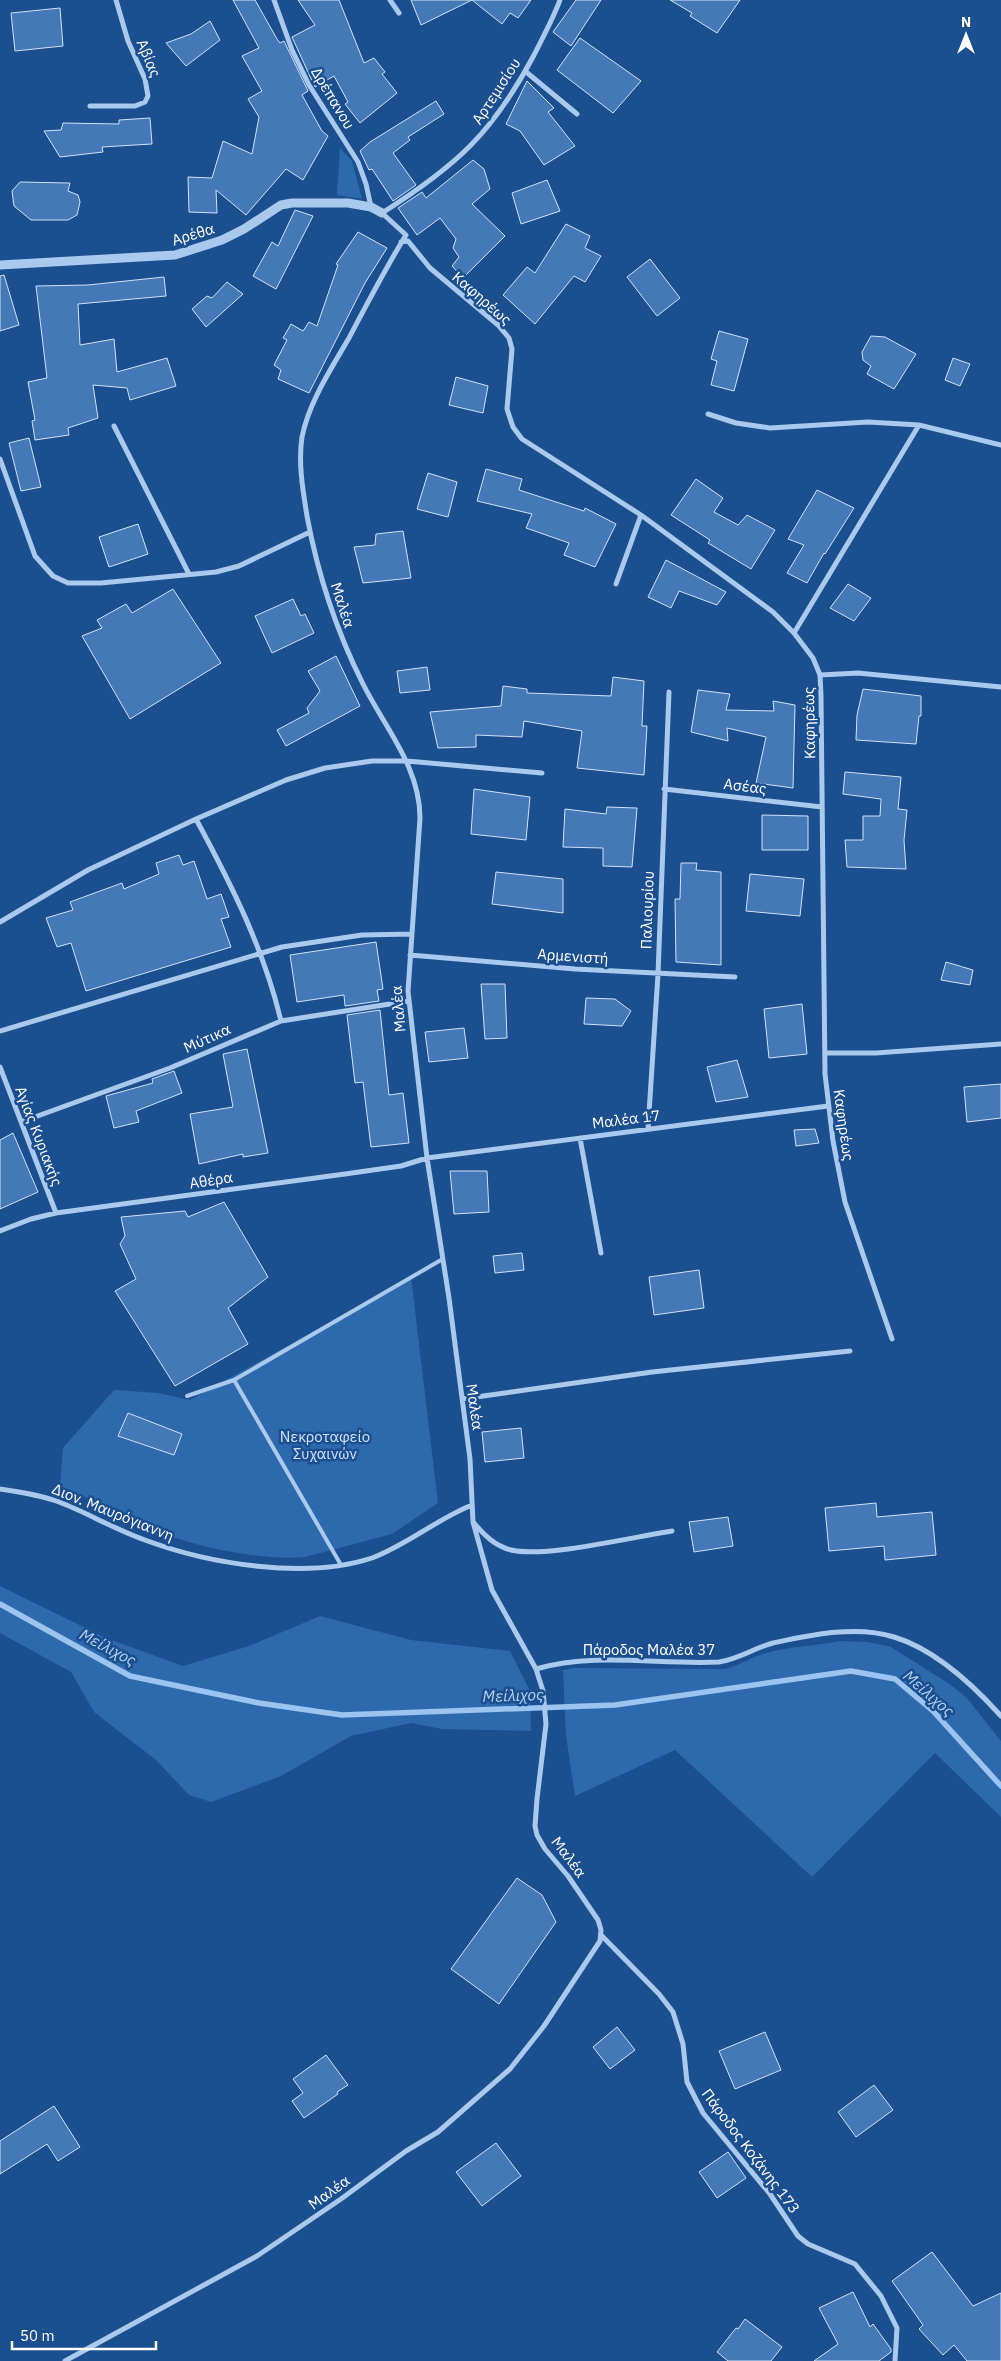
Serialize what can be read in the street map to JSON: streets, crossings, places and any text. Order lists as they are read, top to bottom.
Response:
{
  "streets": {
    "street": [
      "Αβίας",
      "Αρτεμισίου",
      "Δρέπανου",
      "Αρέθα",
      "Καφηρέως",
      "Μαλέα",
      "Ασέας",
      "Παλιουρίου",
      "Αρμενιστή",
      "Μύτικα",
      "Μαλέα 17",
      "Αγίας Κυριακής",
      "Αθέρα",
      "Διον. Μαυρόγιαννη",
      "Πάροδος Μαλέα 37",
      "Πάροδος Κοζάνης 173"
    ]
  },
  "crossings": [
    ["Αρτεμισίου", "Αρέθα"],
    ["Δρέπανου", "Αρέθα"],
    ["Καφηρέως", "Μαλέα"],
    ["Καφηρέως", "Ασέας"],
    ["Καφηρέως", "Μαλέα 17"],
    ["Μαλέα", "Αρμενιστή"],
    ["Μαλέα", "Μύτικα"],
    ["Μαλέα", "Μαλέα 17"],
    ["Μαλέα", "Αθέρα"],
    ["Μαλέα", "Διον. Μαυρόγιαννη"],
    ["Μαλέα", "Πάροδος Μαλέα 37"],
    ["Μαλέα", "Πάροδος Κοζάνης 173"],
    ["Ασέας", "Παλιουρίου"],
    ["Παλιουρίου", "Αρμενιστή"],
    ["Παλιουρίου", "Μαλέα 17"],
    ["Μύτικα", "Αγίας Κυριακής"],
    ["Μαλέα 17", "Αθέρα"],
    ["Αγίας Κυριακής", "Αθέρα"]
  ],
  "water": ["Μείλιχος"],
  "parks": ["Νεκροταφείο Συχαινών"],
  "scale_bar": "50 m",
  "north": "top"
}
